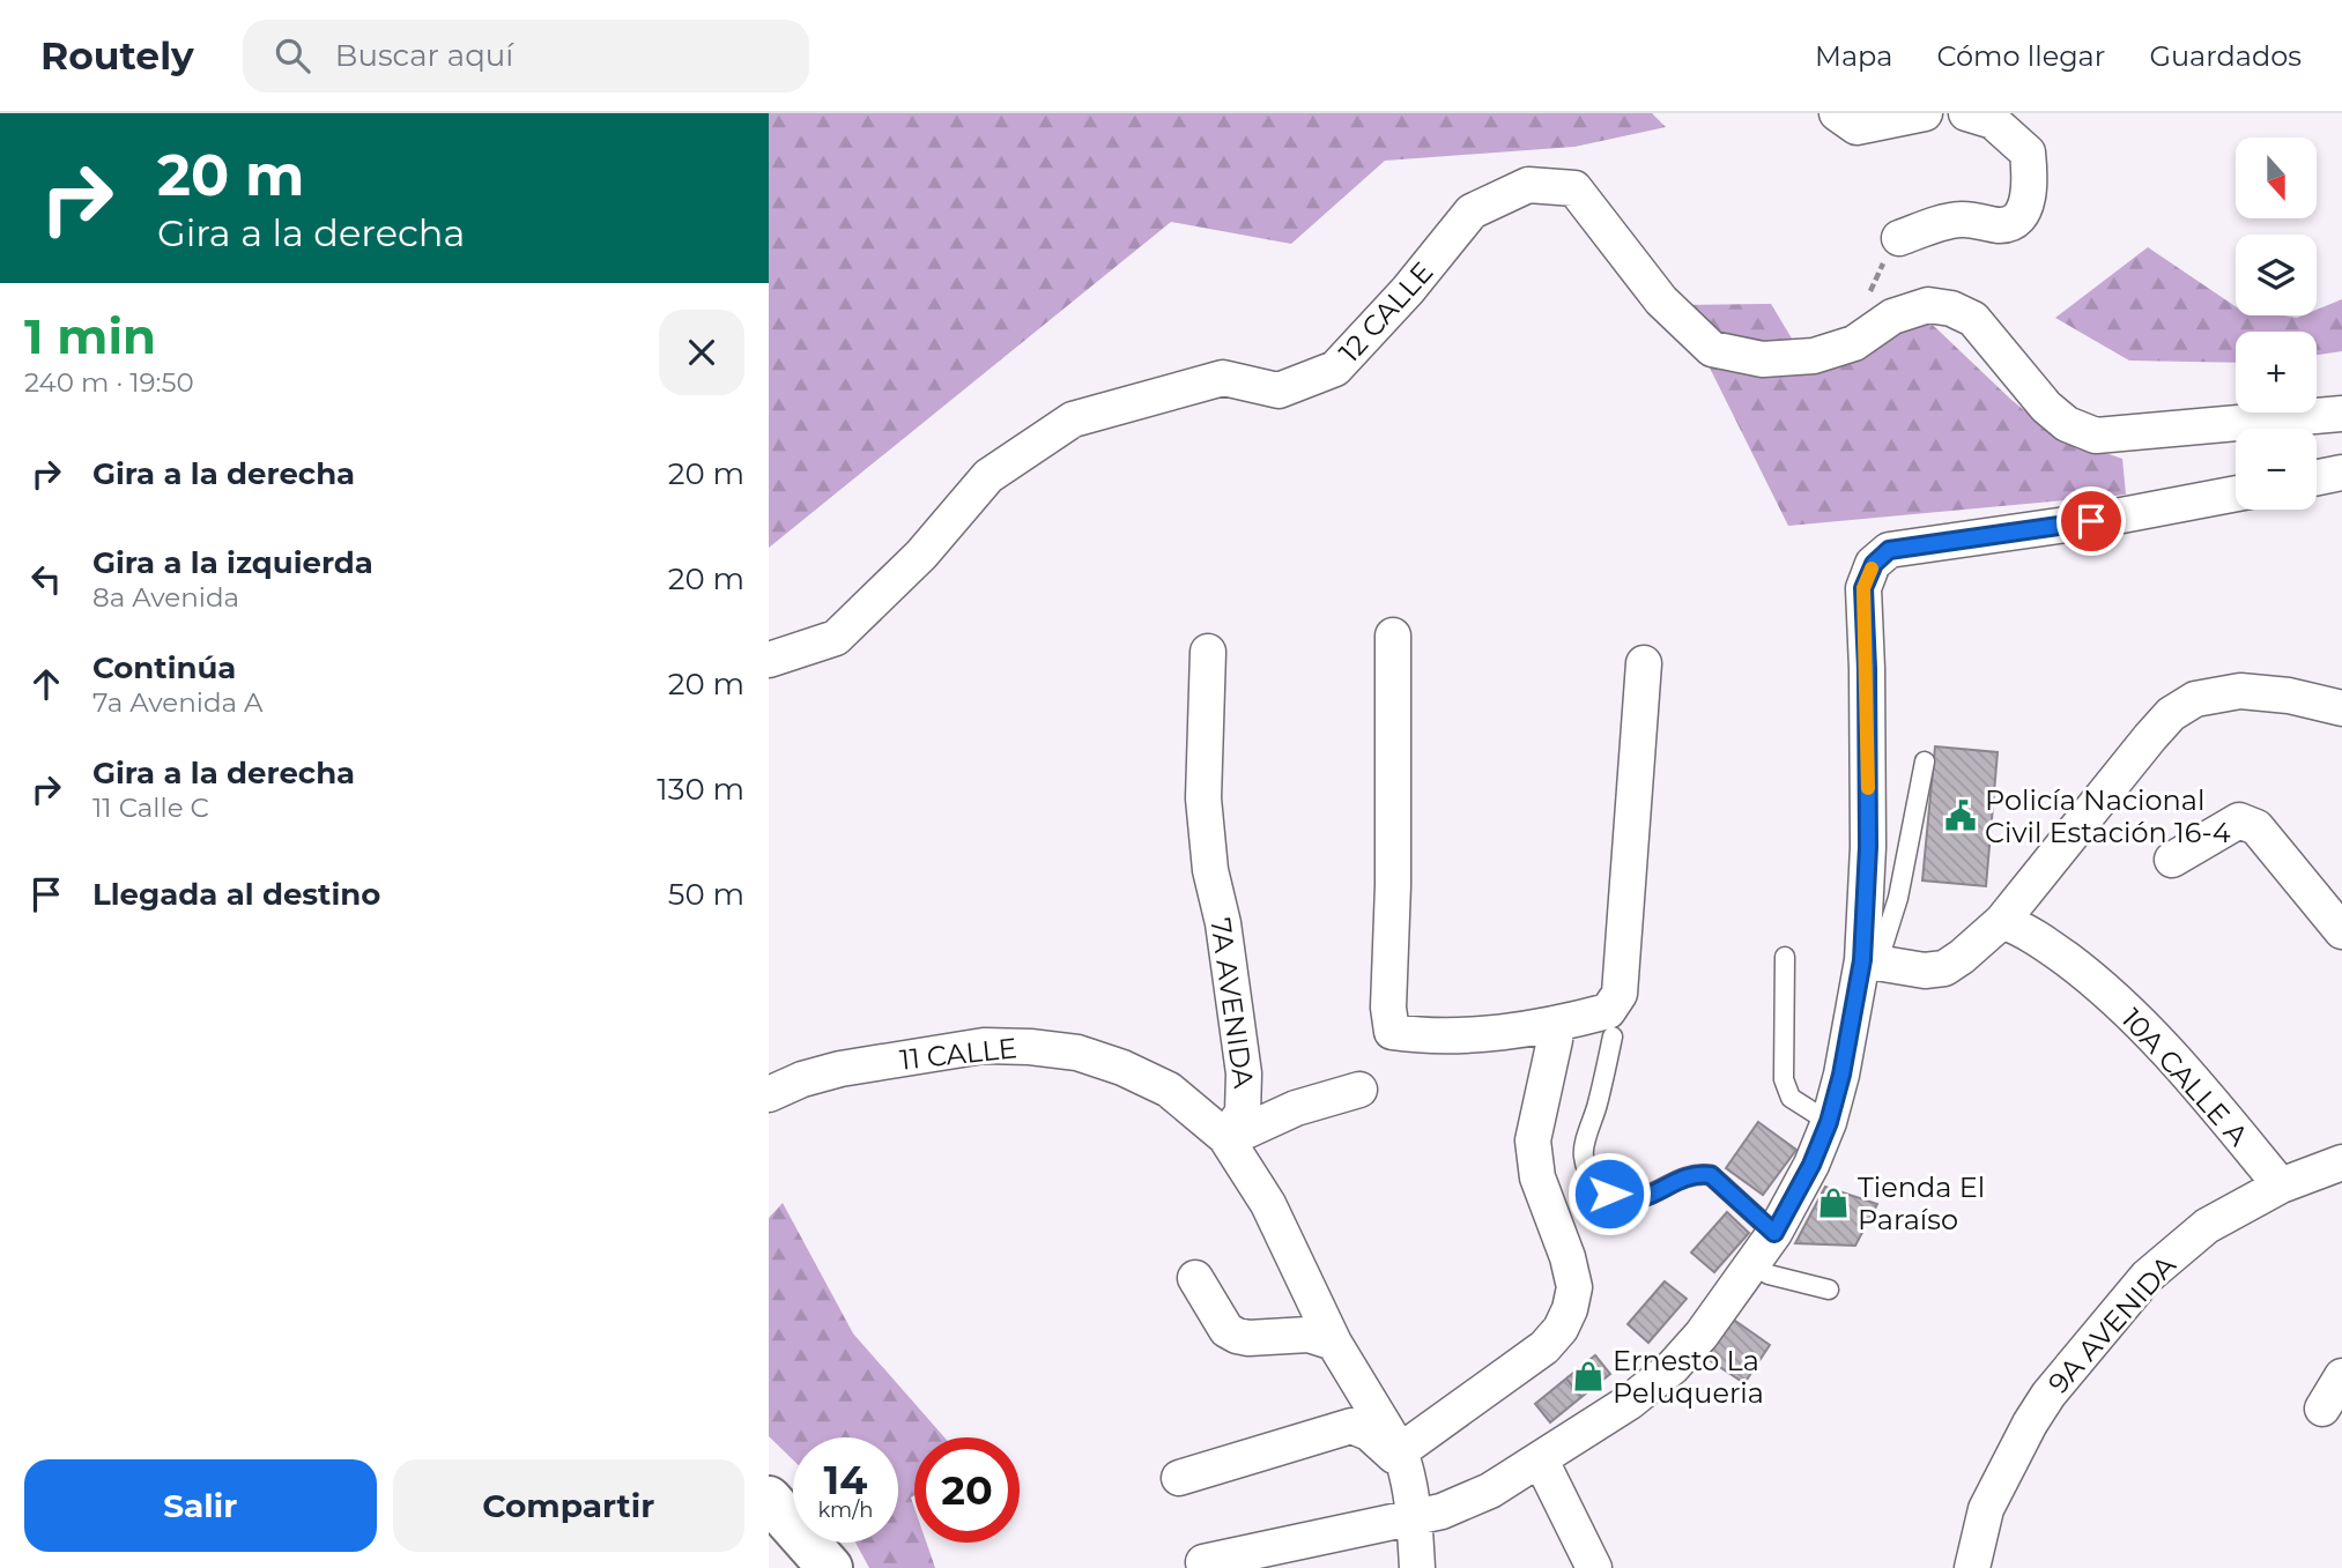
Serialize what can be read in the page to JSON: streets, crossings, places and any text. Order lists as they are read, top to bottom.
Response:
{
  "streets": {
    "street": [
      "12 CALLE",
      "7A AVENIDA",
      "11 CALLE",
      "10A CALLE A",
      "9A AVENIDA"
    ]
  },
  "crossings": [
    ["7A AVENIDA", "11 CALLE"],
    ["10A CALLE A", "9A AVENIDA"]
  ],
  "places": {
    "public building": ["Policía Nacional Civil Estación 16-4"],
    "shop": ["Tienda El Paraíso", "Ernesto La Peluqueria"]
  },
  "north": "bottom",
  "page": {
    "header": "Routely",
    "search": "Buscar aquí",
    "nav": ["Mapa", "Cómo llegar", "Guardados"],
    "turn": ["20 m", "Gira a la derecha"],
    "map_buttons": ["+", "−"],
    "heading": ["1 min", "240 m · 19:50"],
    "list": [
      {
        "name": "Gira a la derecha",
        "value": "20 m"
      },
      {
        "name": "Gira a la izquierda",
        "note": "8a Avenida",
        "value": "20 m"
      },
      {
        "name": "Continúa",
        "note": "7a Avenida A",
        "value": "20 m"
      },
      {
        "name": "Gira a la derecha",
        "note": "11 Calle C",
        "value": "130 m"
      },
      {
        "name": "Llegada al destino",
        "value": "50 m"
      }
    ],
    "speed": "14 km/h",
    "limit": "20",
    "buttons": ["Salir", "Compartir"]
  }
}
